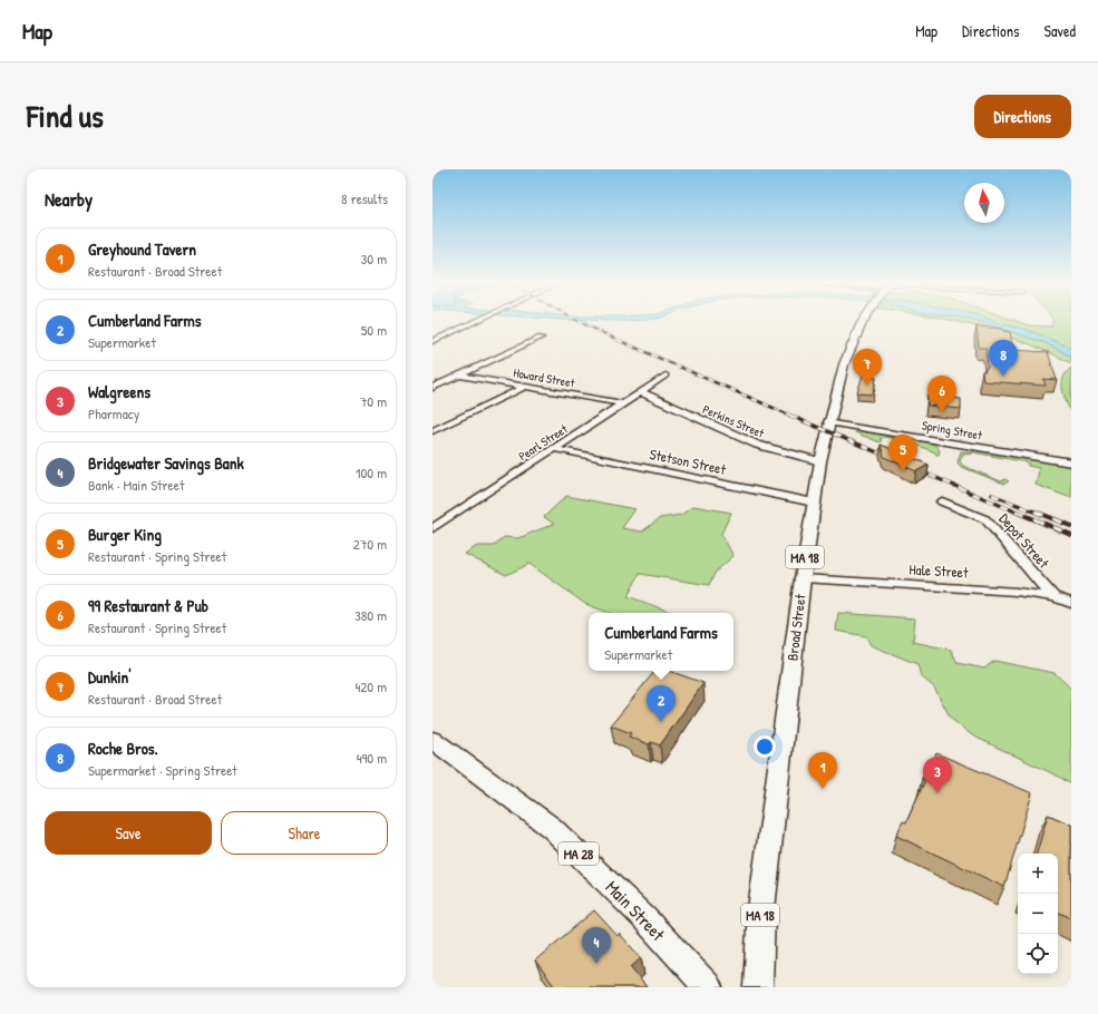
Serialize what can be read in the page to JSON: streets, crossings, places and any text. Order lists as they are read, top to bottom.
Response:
{
  "streets": {
    "main road": [
      "MA 18",
      "Broad Street",
      "MA 28",
      "Main Street"
    ],
    "street": [
      "Howard Street",
      "Perkins Street",
      "Spring Street",
      "Pearl Street",
      "Stetson Street",
      "Depot Street",
      "Hale Street"
    ]
  },
  "crossings": [
    ["Howard Street", "Pearl Street"],
    ["Perkins Street", "Pearl Street"],
    ["Perkins Street", "Broad Street"],
    ["Spring Street", "Broad Street"],
    ["Pearl Street", "Stetson Street"],
    ["Stetson Street", "Broad Street"],
    ["Depot Street", "Hale Street"],
    ["Hale Street", "Broad Street"]
  ],
  "north": "top",
  "page": {
    "header": "Map",
    "nav": ["Map", "Directions", "Saved"],
    "title": "Find us",
    "buttons": [
      "Directions",
      ["Save", "Share"]
    ],
    "heading": ["Nearby", "8 results"],
    "list": [
      {
        "mark": "1",
        "name": "Greyhound Tavern",
        "note": "Restaurant · Broad Street",
        "value": "30 m"
      },
      {
        "mark": "2",
        "name": "Cumberland Farms",
        "note": "Supermarket",
        "value": "50 m"
      },
      {
        "mark": "3",
        "name": "Walgreens",
        "note": "Pharmacy",
        "value": "70 m"
      },
      {
        "mark": "4",
        "name": "Bridgewater Savings Bank",
        "note": "Bank · Main Street",
        "value": "100 m"
      },
      {
        "mark": "5",
        "name": "Burger King",
        "note": "Restaurant · Spring Street",
        "value": "270 m"
      },
      {
        "mark": "6",
        "name": "99 Restaurant & Pub",
        "note": "Restaurant · Spring Street",
        "value": "380 m"
      },
      {
        "mark": "7",
        "name": "Dunkin'",
        "note": "Restaurant · Broad Street",
        "value": "420 m"
      },
      {
        "mark": "8",
        "name": "Roche Bros.",
        "note": "Supermarket · Spring Street",
        "value": "490 m"
      }
    ],
    "pins": [
      "8",
      "7",
      "6",
      "5",
      "2",
      "1",
      "3",
      "4"
    ],
    "popup": ["Cumberland Farms", "Supermarket"],
    "map_buttons": ["+", "−"]
  }
}
